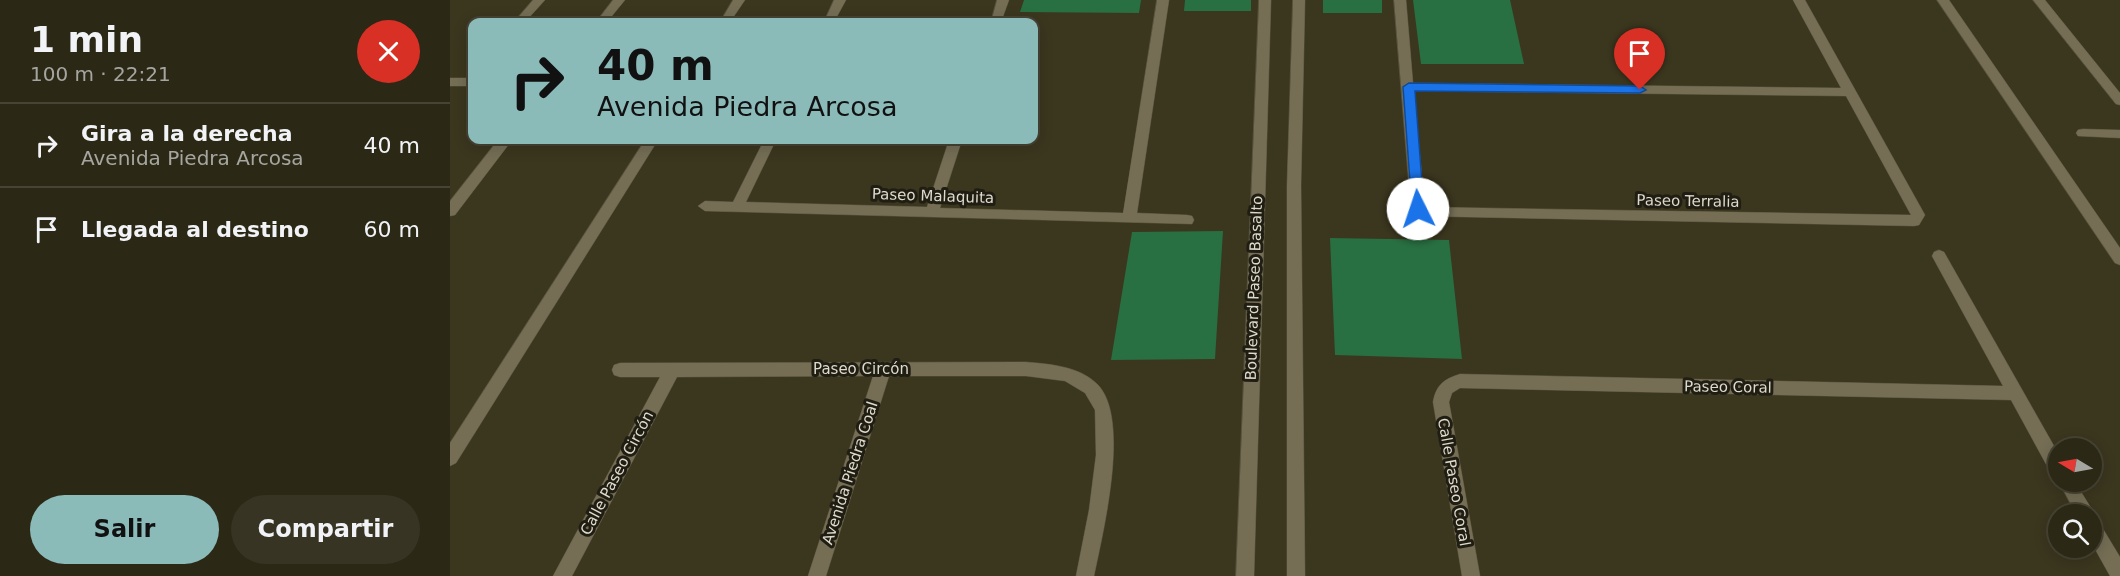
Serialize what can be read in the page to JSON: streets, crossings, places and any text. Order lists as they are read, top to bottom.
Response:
{
  "streets": {
    "street": [
      "Paseo Malaquita",
      "Paseo Terralia",
      "Boulevard Paseo Basalto",
      "Paseo Circón",
      "Paseo Coral",
      "Calle Paseo Circón",
      "Avenida Piedra Coal",
      "Calle Paseo Coral"
    ]
  },
  "crossings": [
    ["Paseo Circón", "Calle Paseo Circón"],
    ["Paseo Circón", "Avenida Piedra Coal"],
    ["Paseo Coral", "Calle Paseo Coral"]
  ],
  "north": "left",
  "page": {
    "heading": ["1 min", "100 m · 22:21"],
    "turn": ["40 m", "Avenida Piedra Arcosa"],
    "list": [
      {
        "name": "Gira a la derecha",
        "note": "Avenida Piedra Arcosa",
        "value": "40 m"
      },
      {
        "name": "Llegada al destino",
        "value": "60 m"
      }
    ],
    "buttons": ["Salir", "Compartir"]
  }
}
